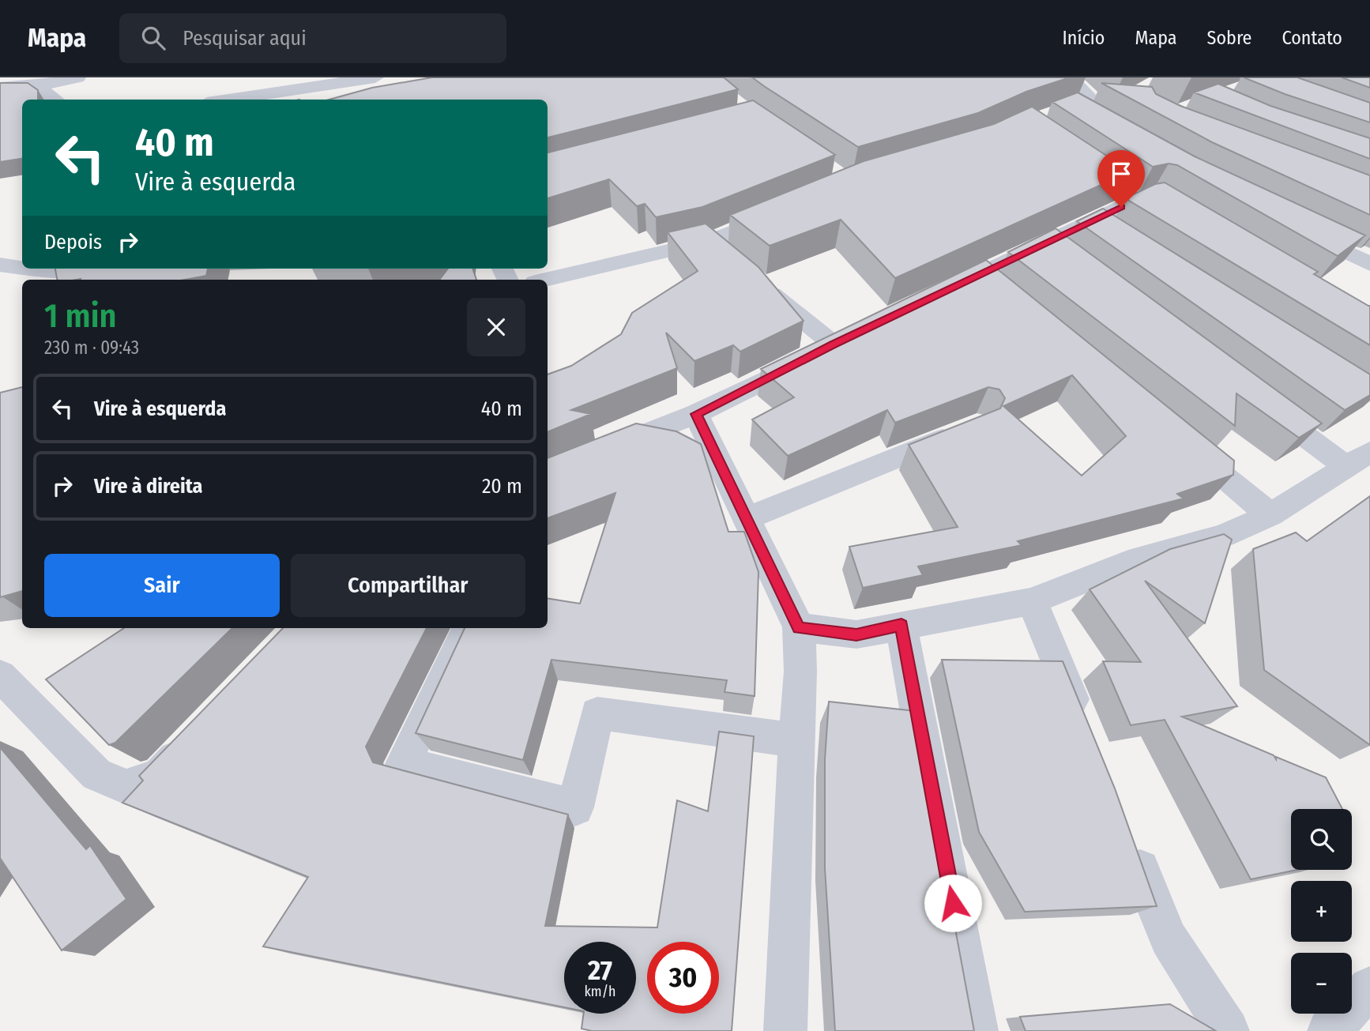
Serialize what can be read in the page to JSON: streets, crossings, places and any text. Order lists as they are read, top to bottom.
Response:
{
  "page": {
    "header": "Mapa",
    "search": "Pesquisar aqui",
    "nav": [
      "Início",
      "Mapa",
      "Sobre",
      "Contato"
    ],
    "turn": ["40 m", "Vire à esquerda"],
    "then": "Depois",
    "heading": ["1 min", "230 m · 09:43"],
    "list": [
      {
        "name": "Vire à esquerda",
        "value": "40 m"
      },
      {
        "name": "Vire à direita",
        "value": "20 m"
      }
    ],
    "buttons": ["Sair", "Compartilhar"],
    "map_buttons": ["+", "−"],
    "speed": "27 km/h",
    "limit": "30"
  }
}
